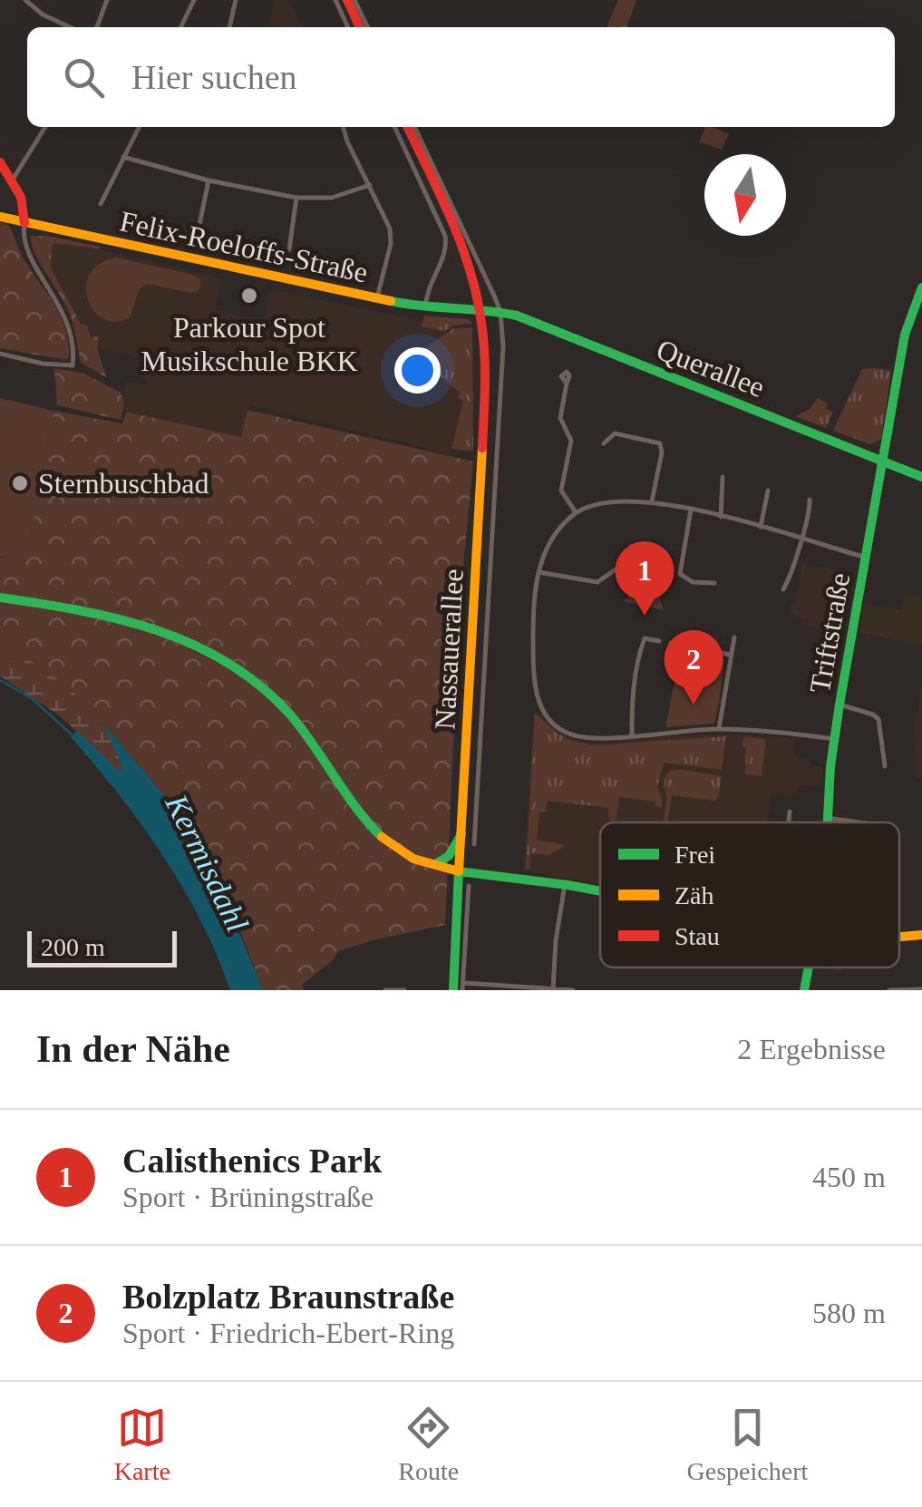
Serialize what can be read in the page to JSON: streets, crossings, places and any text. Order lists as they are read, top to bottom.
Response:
{
  "streets": {
    "street": [
      "Felix-Roeloffs-Straße",
      "Querallee",
      "Triftstraße",
      "Nassauerallee"
    ]
  },
  "crossings": [
    ["Felix-Roeloffs-Straße", "Querallee"],
    ["Felix-Roeloffs-Straße", "Nassauerallee"],
    ["Querallee", "Triftstraße"],
    ["Querallee", "Nassauerallee"]
  ],
  "water": ["Kermisdahl"],
  "places": ["Parkour Spot Musikschule BKK", "Sternbuschbad"],
  "legend": ["Frei", "Zäh", "Stau"],
  "scale_bar": "200 m",
  "north": "bottom",
  "page": {
    "search": "Hier suchen",
    "pins": ["1", "2"],
    "scale": "200 m",
    "heading": ["In der Nähe", "2 Ergebnisse"],
    "list": [
      {
        "mark": "1",
        "name": "Calisthenics Park",
        "note": "Sport · Brüningstraße",
        "value": "450 m"
      },
      {
        "mark": "2",
        "name": "Bolzplatz Braunstraße",
        "note": "Sport · Friedrich-Ebert-Ring",
        "value": "580 m"
      }
    ],
    "nav": ["Karte", "Route", "Gespeichert"]
  }
}
